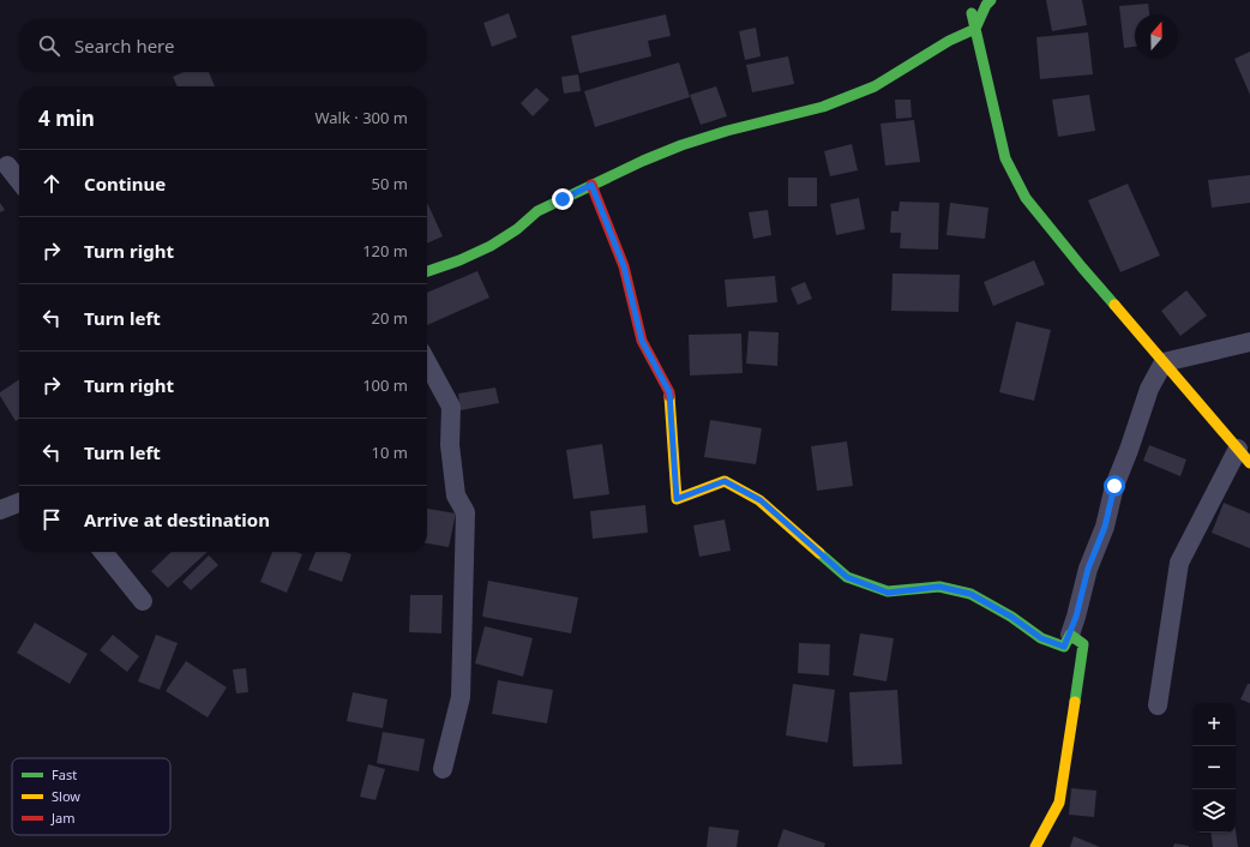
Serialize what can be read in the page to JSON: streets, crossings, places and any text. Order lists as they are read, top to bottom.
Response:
{
  "legend": ["Fast", "Slow", "Jam"],
  "north": "top",
  "page": {
    "search": "Search here",
    "heading": ["4 min", "Walk · 300 m"],
    "list": [
      ["Continue", "50 m"],
      ["Turn right", "120 m"],
      ["Turn left", "20 m"],
      ["Turn right", "100 m"],
      ["Turn left", "10 m"],
      "Arrive at destination"
    ],
    "map_buttons": ["+", "−"]
  }
}
